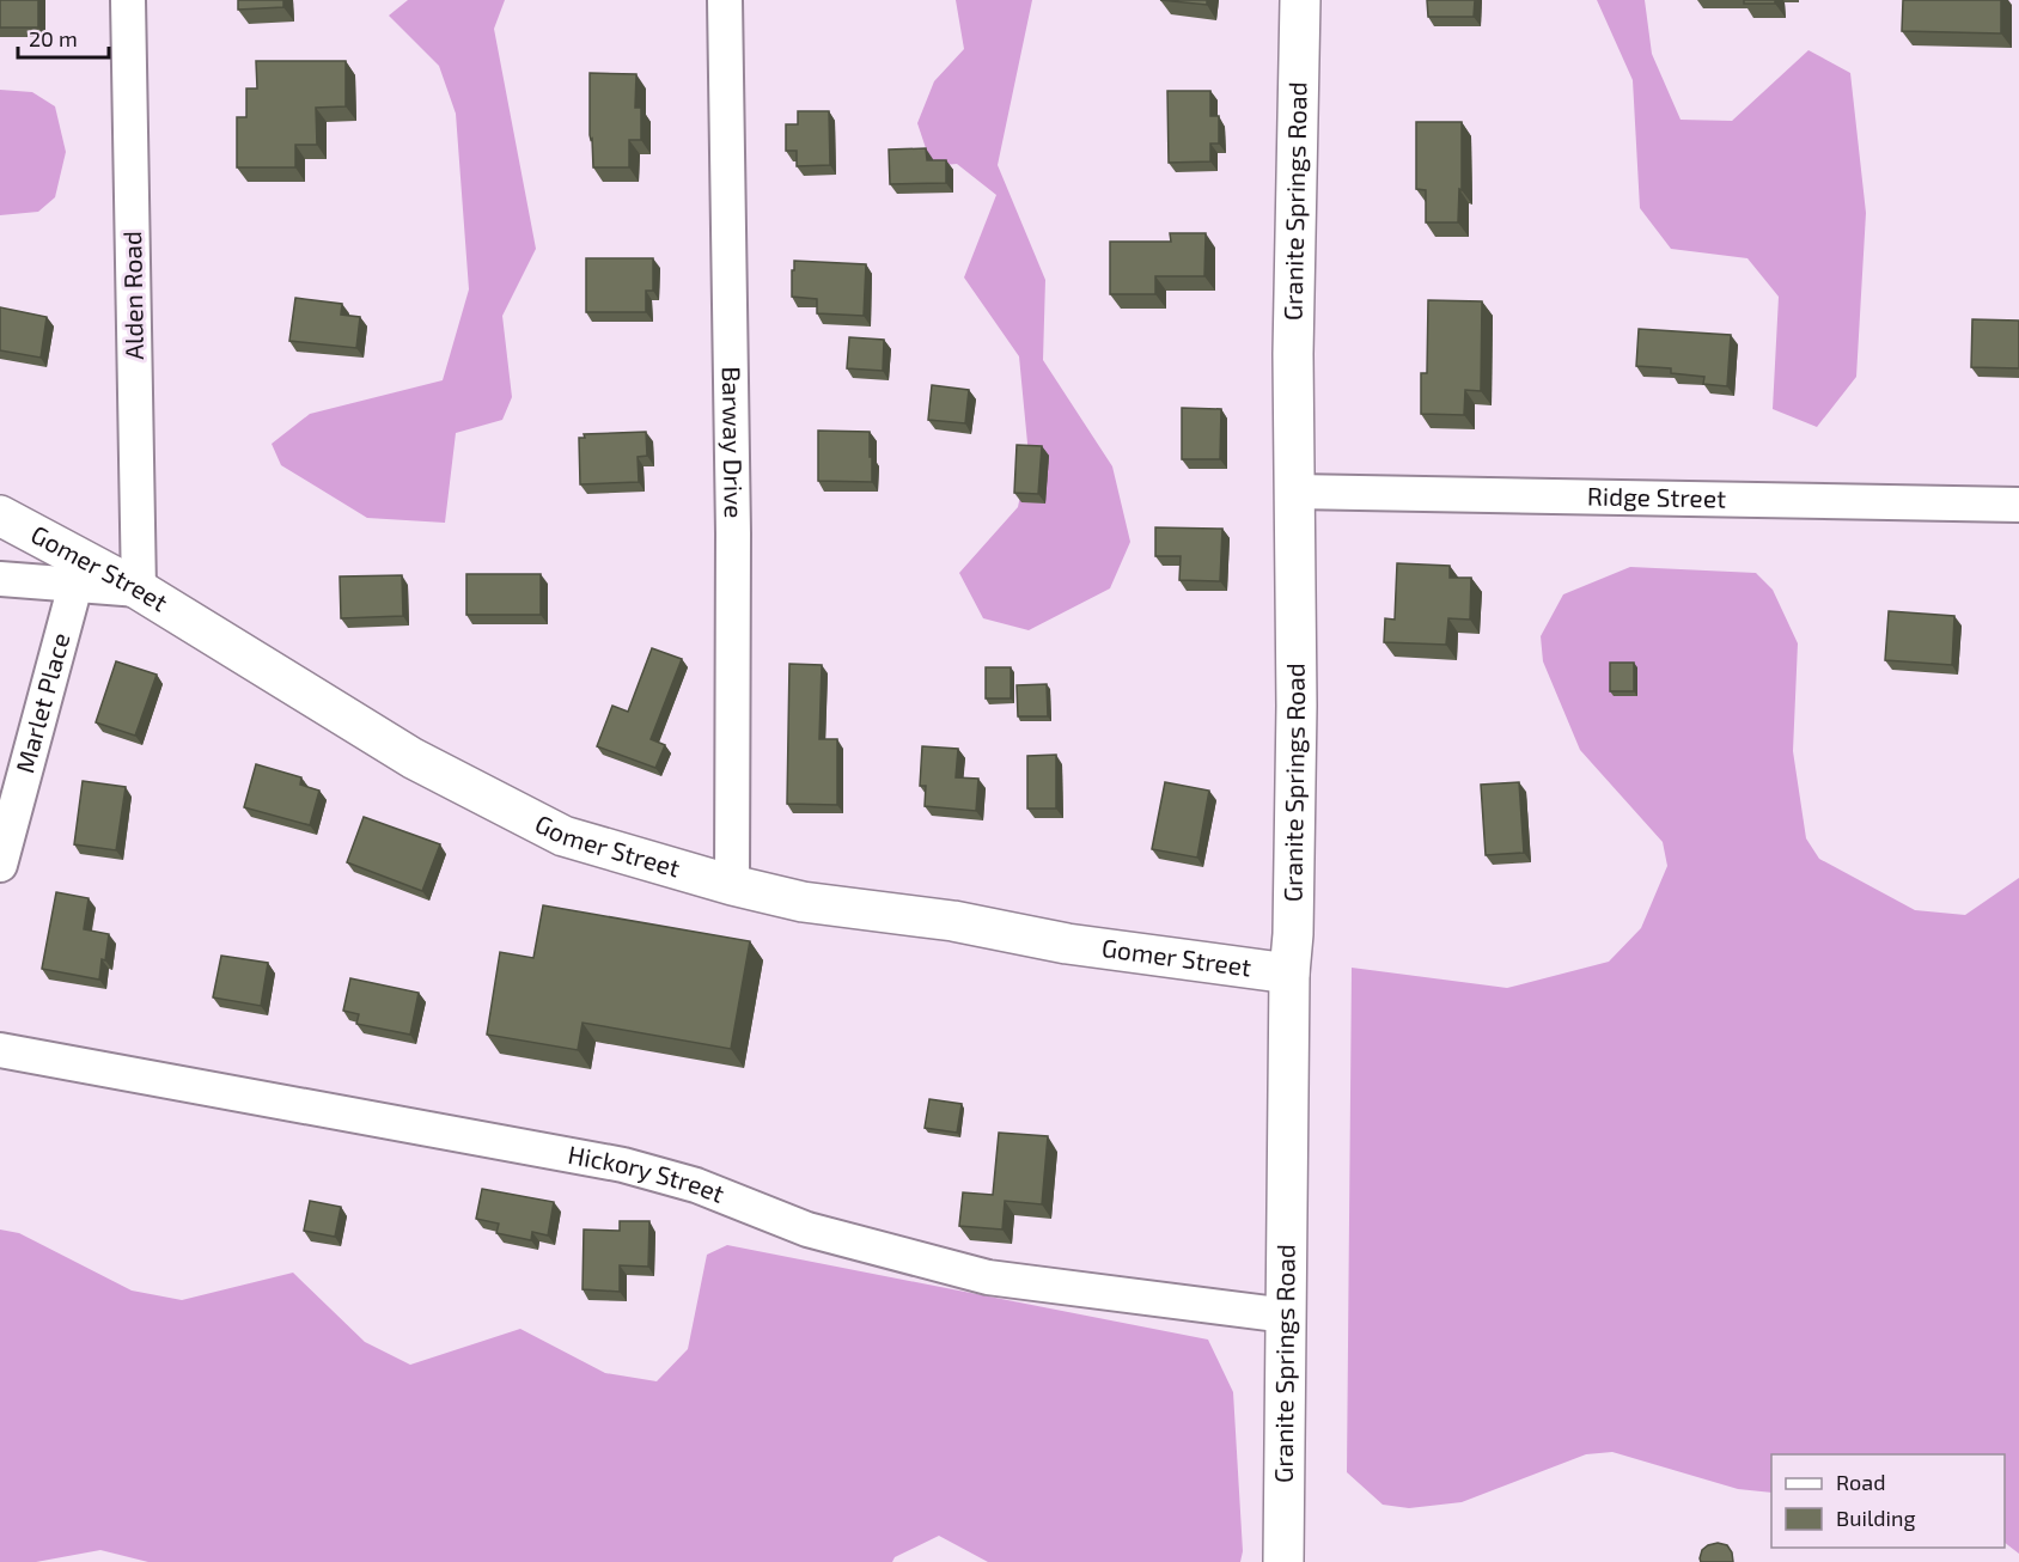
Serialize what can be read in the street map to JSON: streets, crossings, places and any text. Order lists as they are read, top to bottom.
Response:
{
  "streets": {
    "street": [
      "Granite Springs Road",
      "Alden Road",
      "Barway Drive",
      "Ridge Street",
      "Gomer Street",
      "Marlet Place",
      "Hickory Street"
    ]
  },
  "crossings": [
    ["Granite Springs Road", "Ridge Street"],
    ["Granite Springs Road", "Gomer Street"],
    ["Granite Springs Road", "Hickory Street"],
    ["Alden Road", "Gomer Street"],
    ["Barway Drive", "Gomer Street"]
  ],
  "legend": ["Road", "Building"],
  "scale_bar": "20 m"
}
